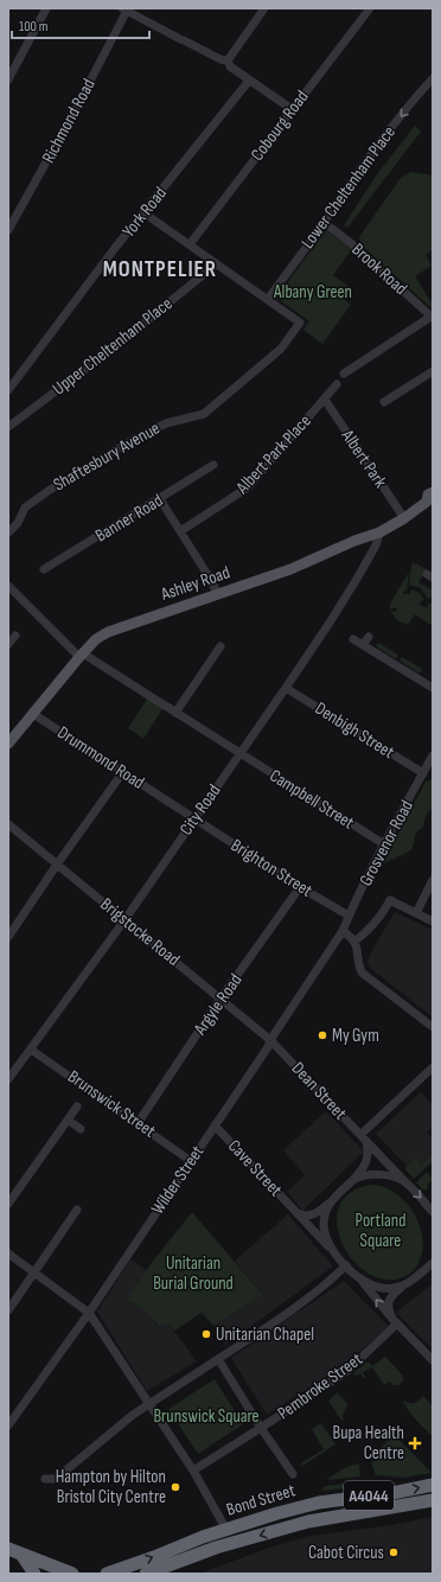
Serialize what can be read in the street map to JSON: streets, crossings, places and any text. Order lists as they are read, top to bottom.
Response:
{
  "streets": {
    "highway": ["A4044", "Bond Street"],
    "main road": ["Ashley Road"],
    "street": [
      "Richmond Road",
      "Cobourg Road",
      "Lower Cheltenham Place",
      "York Road",
      "Brook Road",
      "Upper Cheltenham Place",
      "Albert Park Place",
      "Shaftesbury Avenue",
      "Albert Park",
      "Banner Road",
      "Denbigh Street",
      "Drummond Road",
      "Campbell Street",
      "City Road",
      "Grosvenor Road",
      "Brighton Street",
      "Brigstocke Road",
      "Argyle Road",
      "Dean Street",
      "Brunswick Street",
      "Cave Street",
      "Wilder Street",
      "Pembroke Street"
    ]
  },
  "crossings": [
    ["Richmond Road", "Cobourg Road"],
    ["Richmond Road", "York Road"],
    ["Lower Cheltenham Place", "Brook Road"],
    ["Lower Cheltenham Place", "Shaftesbury Avenue"],
    ["Albert Park Place", "Albert Park"],
    ["Albert Park", "Ashley Road"],
    ["Ashley Road", "Drummond Road"],
    ["Ashley Road", "Campbell Street"],
    ["Ashley Road", "City Road"],
    ["Denbigh Street", "City Road"],
    ["Denbigh Street", "Grosvenor Road"],
    ["Drummond Road", "City Road"],
    ["Drummond Road", "Brighton Street"],
    ["Campbell Street", "City Road"],
    ["Campbell Street", "Grosvenor Road"],
    ["City Road", "Brighton Street"],
    ["City Road", "Brigstocke Road"],
    ["City Road", "Brunswick Street"],
    ["Grosvenor Road", "Brighton Street"],
    ["Grosvenor Road", "Wilder Street"],
    ["Brighton Street", "Argyle Road"],
    ["Brigstocke Road", "Argyle Road"],
    ["Brigstocke Road", "Dean Street"],
    ["Brigstocke Road", "Wilder Street"],
    ["Argyle Road", "Brunswick Street"],
    ["Dean Street", "Wilder Street"],
    ["Brunswick Street", "Wilder Street"],
    ["Cave Street", "Wilder Street"]
  ],
  "one_way": ["Lower Cheltenham Place"],
  "districts": ["MONTPELIER"],
  "parks": [
    "Albany Green",
    "Portland Square",
    "Unitarian Burial Ground",
    "Brunswick Square"
  ],
  "places": {
    "other": [
      "My Gym",
      "Unitarian Chapel",
      "Hampton by Hilton Bristol City Centre",
      "Cabot Circus"
    ],
    "health": ["Bupa Health Centre"]
  },
  "scale_bar": "100 m"
}
